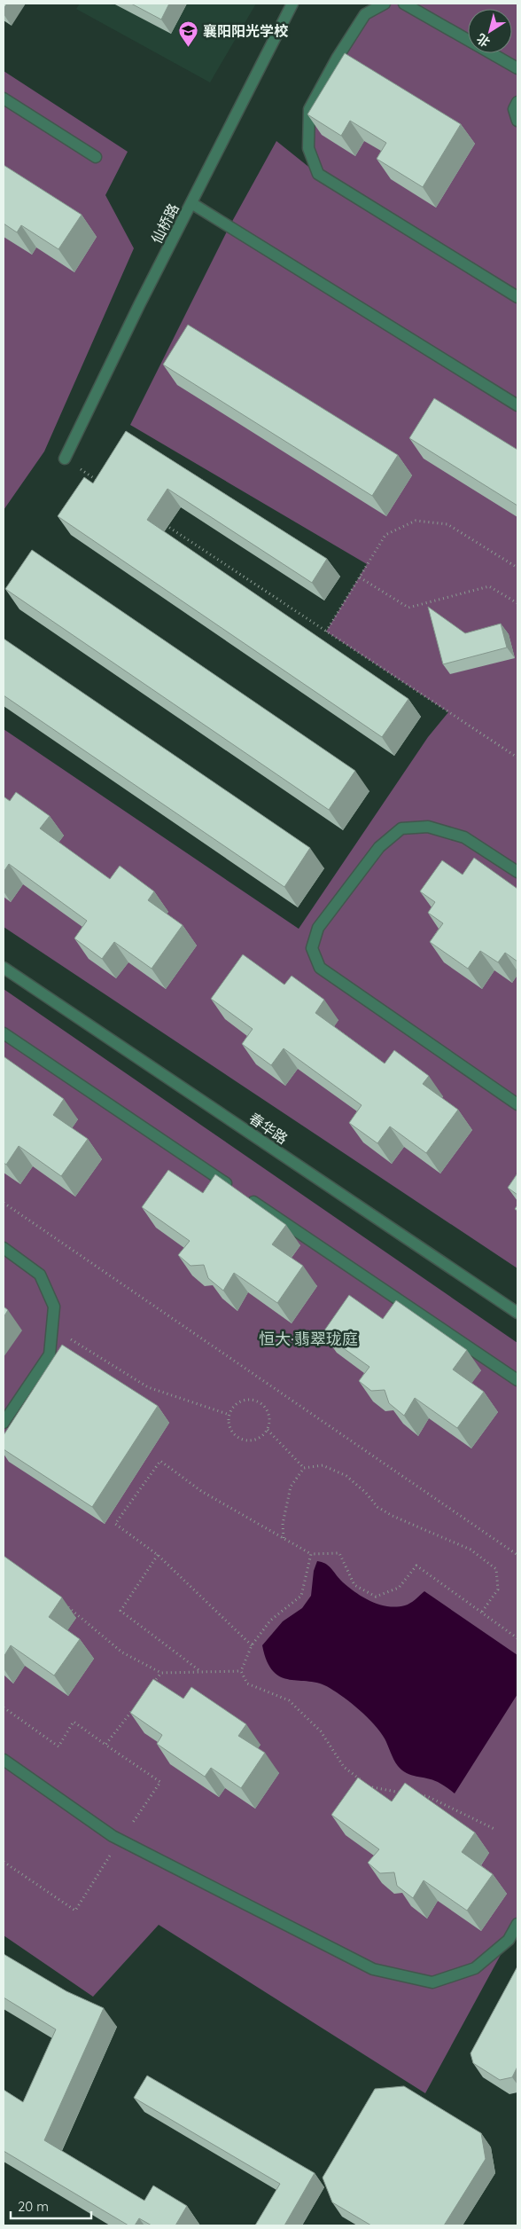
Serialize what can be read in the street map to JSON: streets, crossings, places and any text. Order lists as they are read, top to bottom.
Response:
{
  "streets": {
    "street": ["仙桥路", "春华路"]
  },
  "districts": ["恒大·翡翠珑庭"],
  "places": {
    "school or university": ["襄阳阳光学校"]
  },
  "scale_bar": "20 m",
  "north": "bottom left"
}
